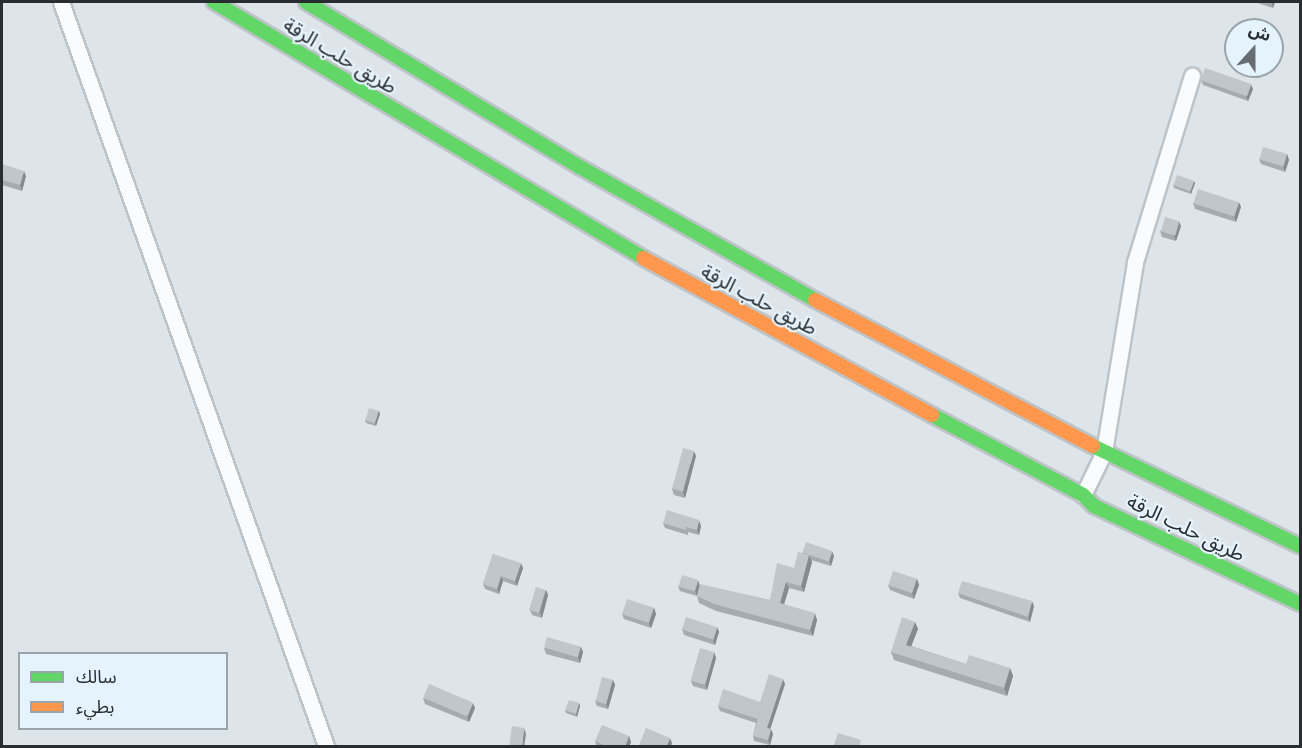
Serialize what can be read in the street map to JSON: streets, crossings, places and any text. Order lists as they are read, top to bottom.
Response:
{
  "streets": {
    "highway": ["طريق حلب الرقة"]
  },
  "legend": ["سالك", "بطيء"],
  "north": "top"
}
